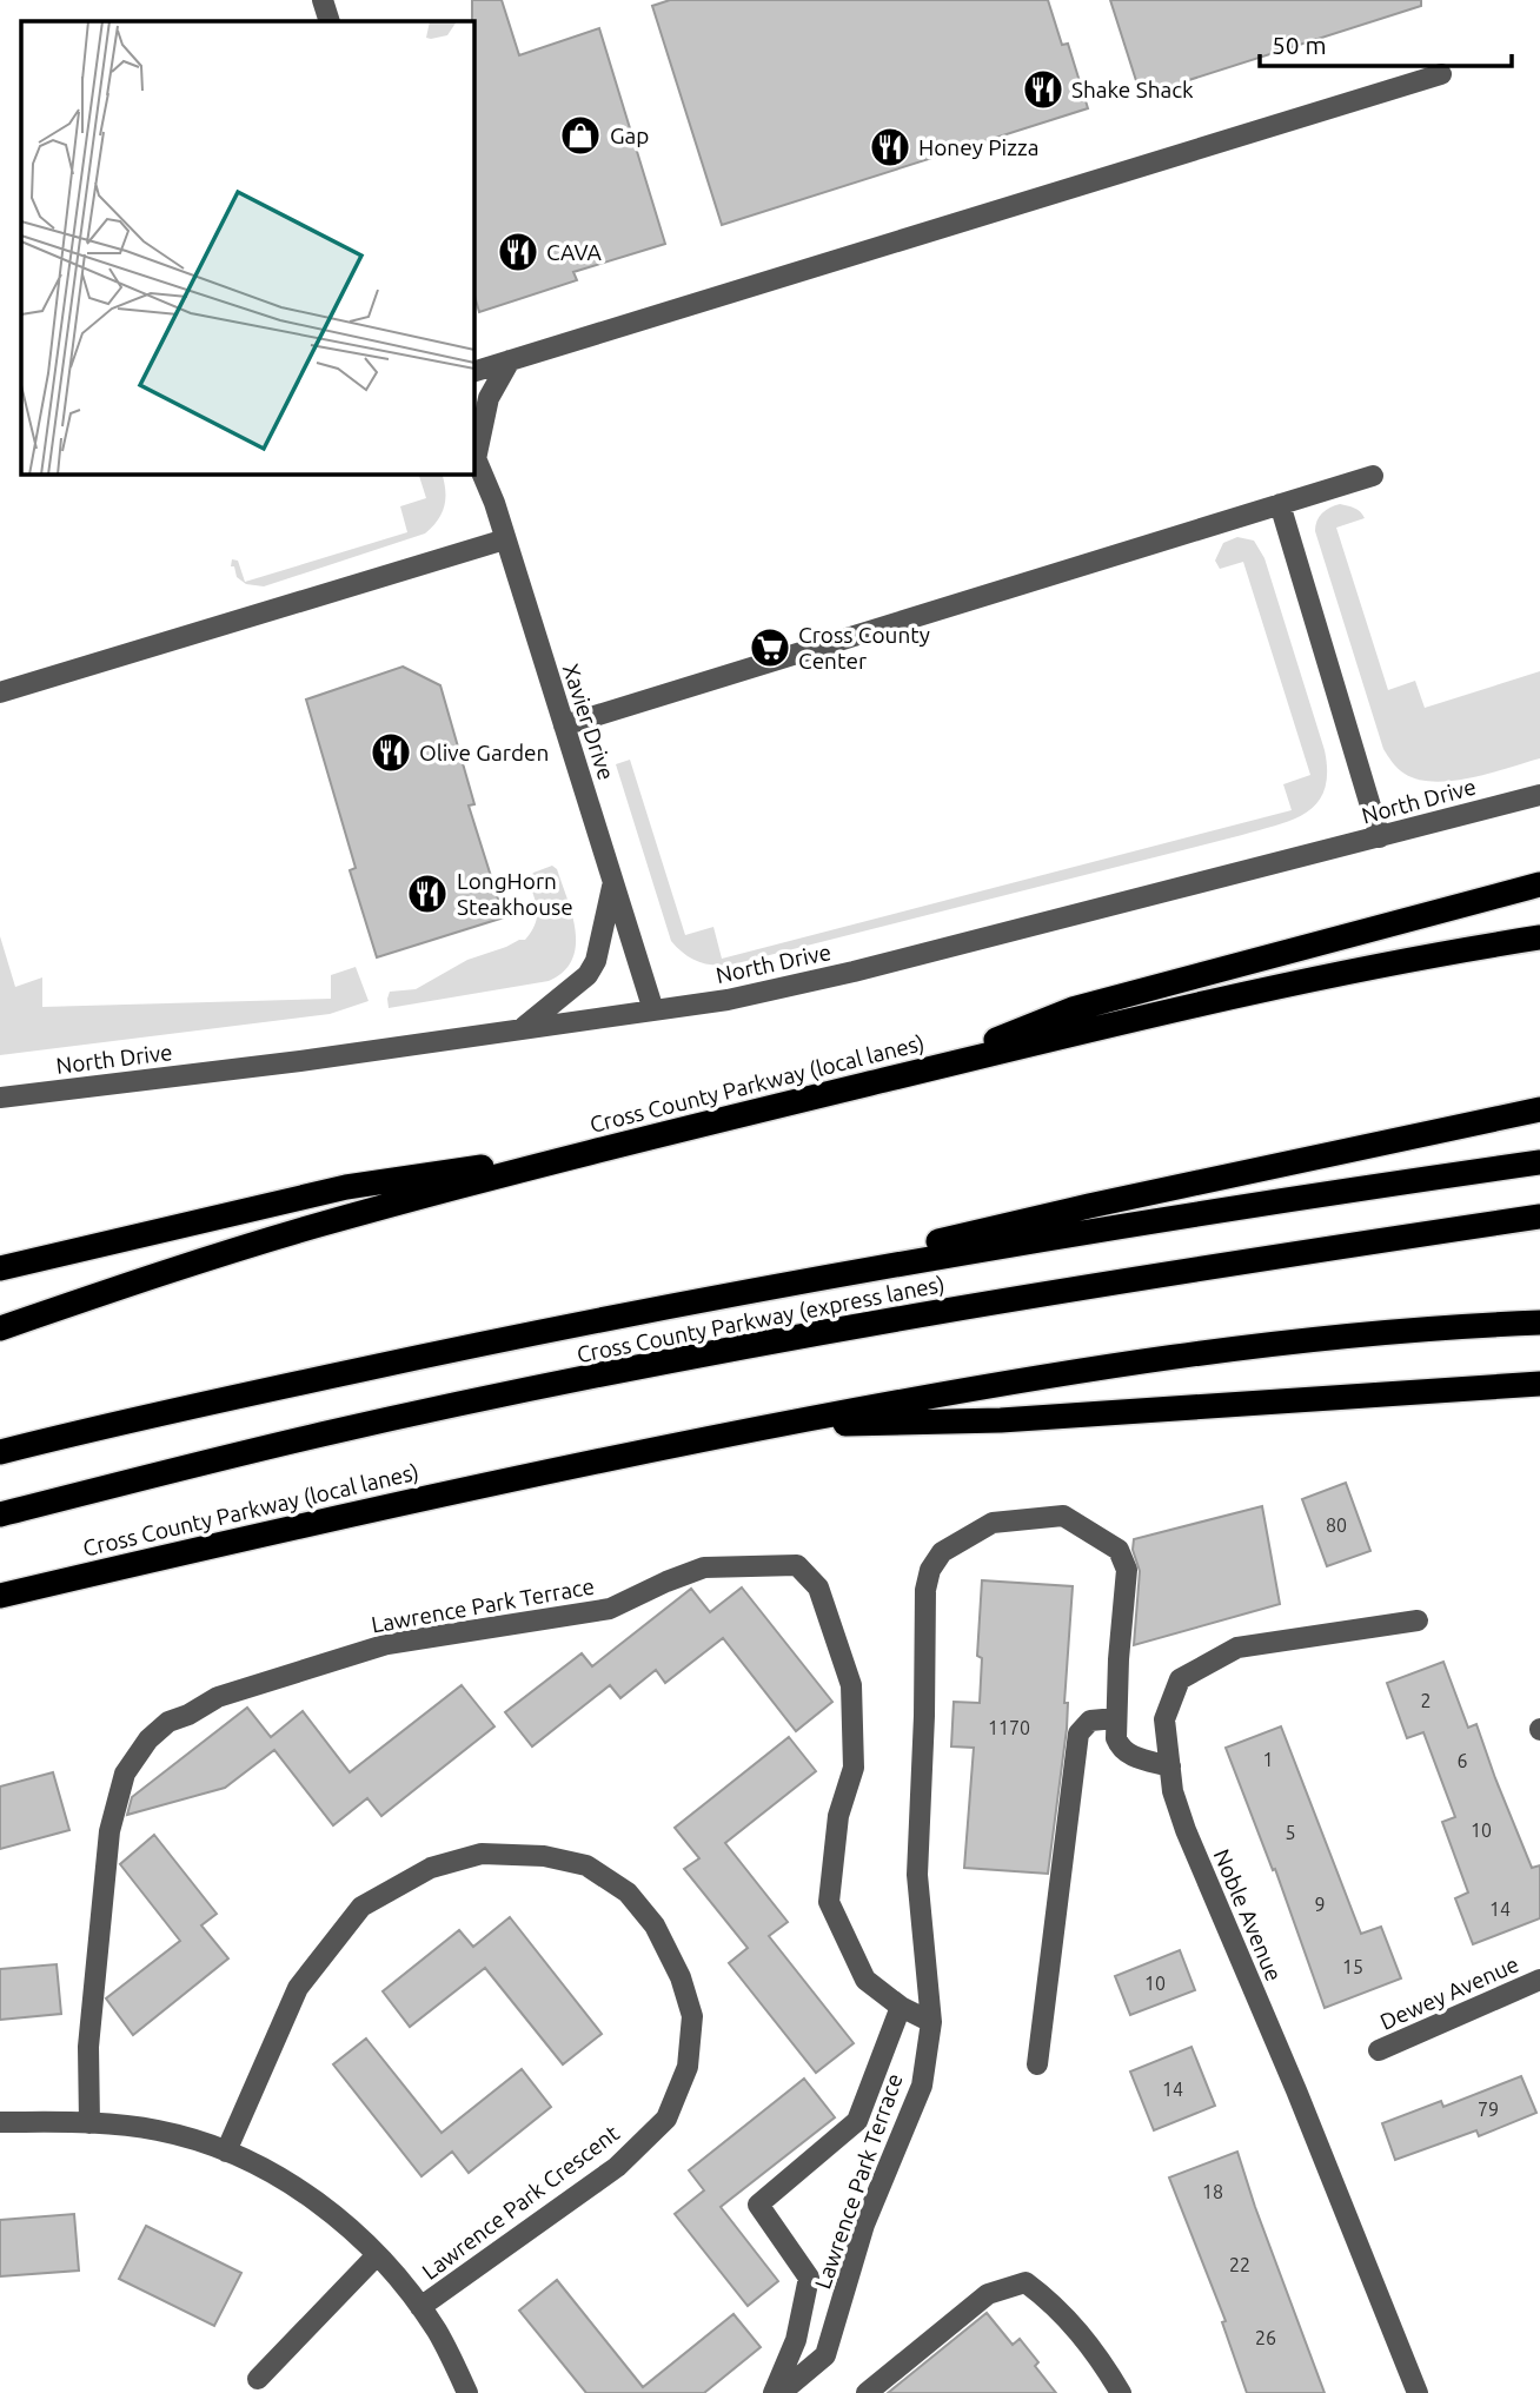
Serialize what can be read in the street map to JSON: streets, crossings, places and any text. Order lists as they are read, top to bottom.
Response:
{
  "streets": {
    "highway": ["Cross County Parkway (local lanes)", "Cross County Parkway (express lanes)"],
    "street": [
      "Xavier Drive",
      "North Drive",
      "Lawrence Park Terrace",
      "Noble Avenue",
      "Dewey Avenue",
      "Lawrence Park Crescent"
    ]
  },
  "crossings": [
    ["Xavier Drive", "North Drive"]
  ],
  "places": {
    "restaurant": [
      "Shake Shack",
      "Honey Pizza",
      "CAVA",
      "Olive Garden",
      "LongHorn Steakhouse"
    ],
    "shop": ["Gap"],
    "supermarket": ["Cross County Center"]
  },
  "house_numbers": [
    "80",
    "2",
    "1170",
    "1",
    "6",
    "10",
    "5",
    "9",
    "14",
    "15",
    "10",
    "14",
    "79",
    "18",
    "22",
    "26"
  ],
  "scale_bar": "50 m"
}
